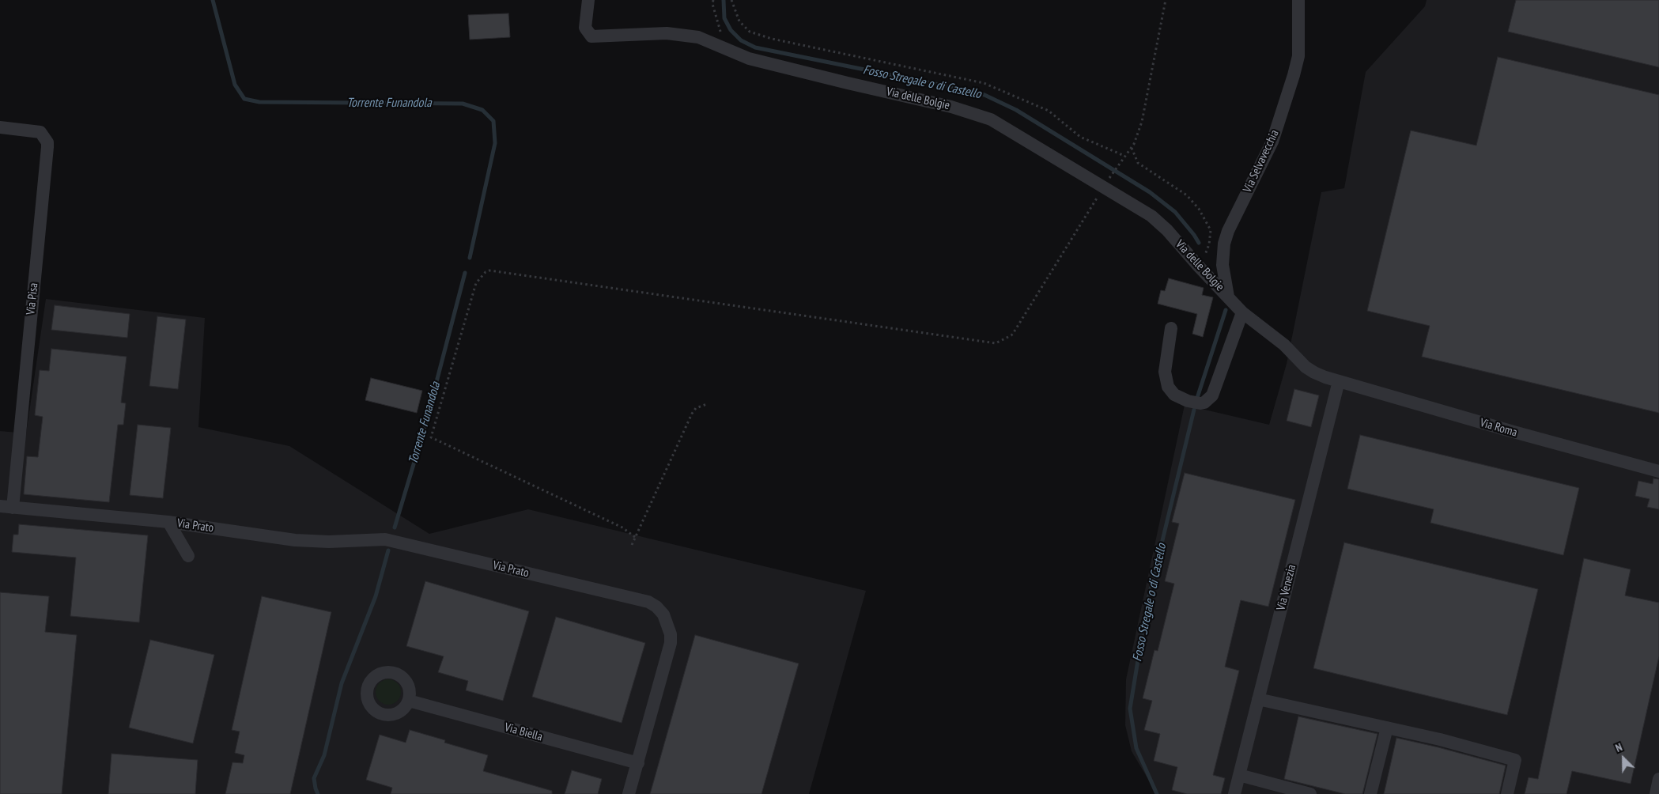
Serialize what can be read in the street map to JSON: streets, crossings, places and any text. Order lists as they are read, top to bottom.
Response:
{
  "streets": {
    "street": [
      "Via delle Bolgie",
      "Via Selvavecchia",
      "Via Pisa",
      "Via Roma",
      "Via Prato",
      "Via Venezia",
      "Via Biella"
    ]
  },
  "crossings": [
    ["Via delle Bolgie", "Via Selvavecchia"],
    ["Via delle Bolgie", "Via Roma"],
    ["Via Pisa", "Via Prato"],
    ["Via Roma", "Via Venezia"],
    ["Via Prato", "Via Biella"]
  ],
  "water": ["Fosso Stregale o di Castello", "Torrente Funandola"],
  "north": "top left"
}
